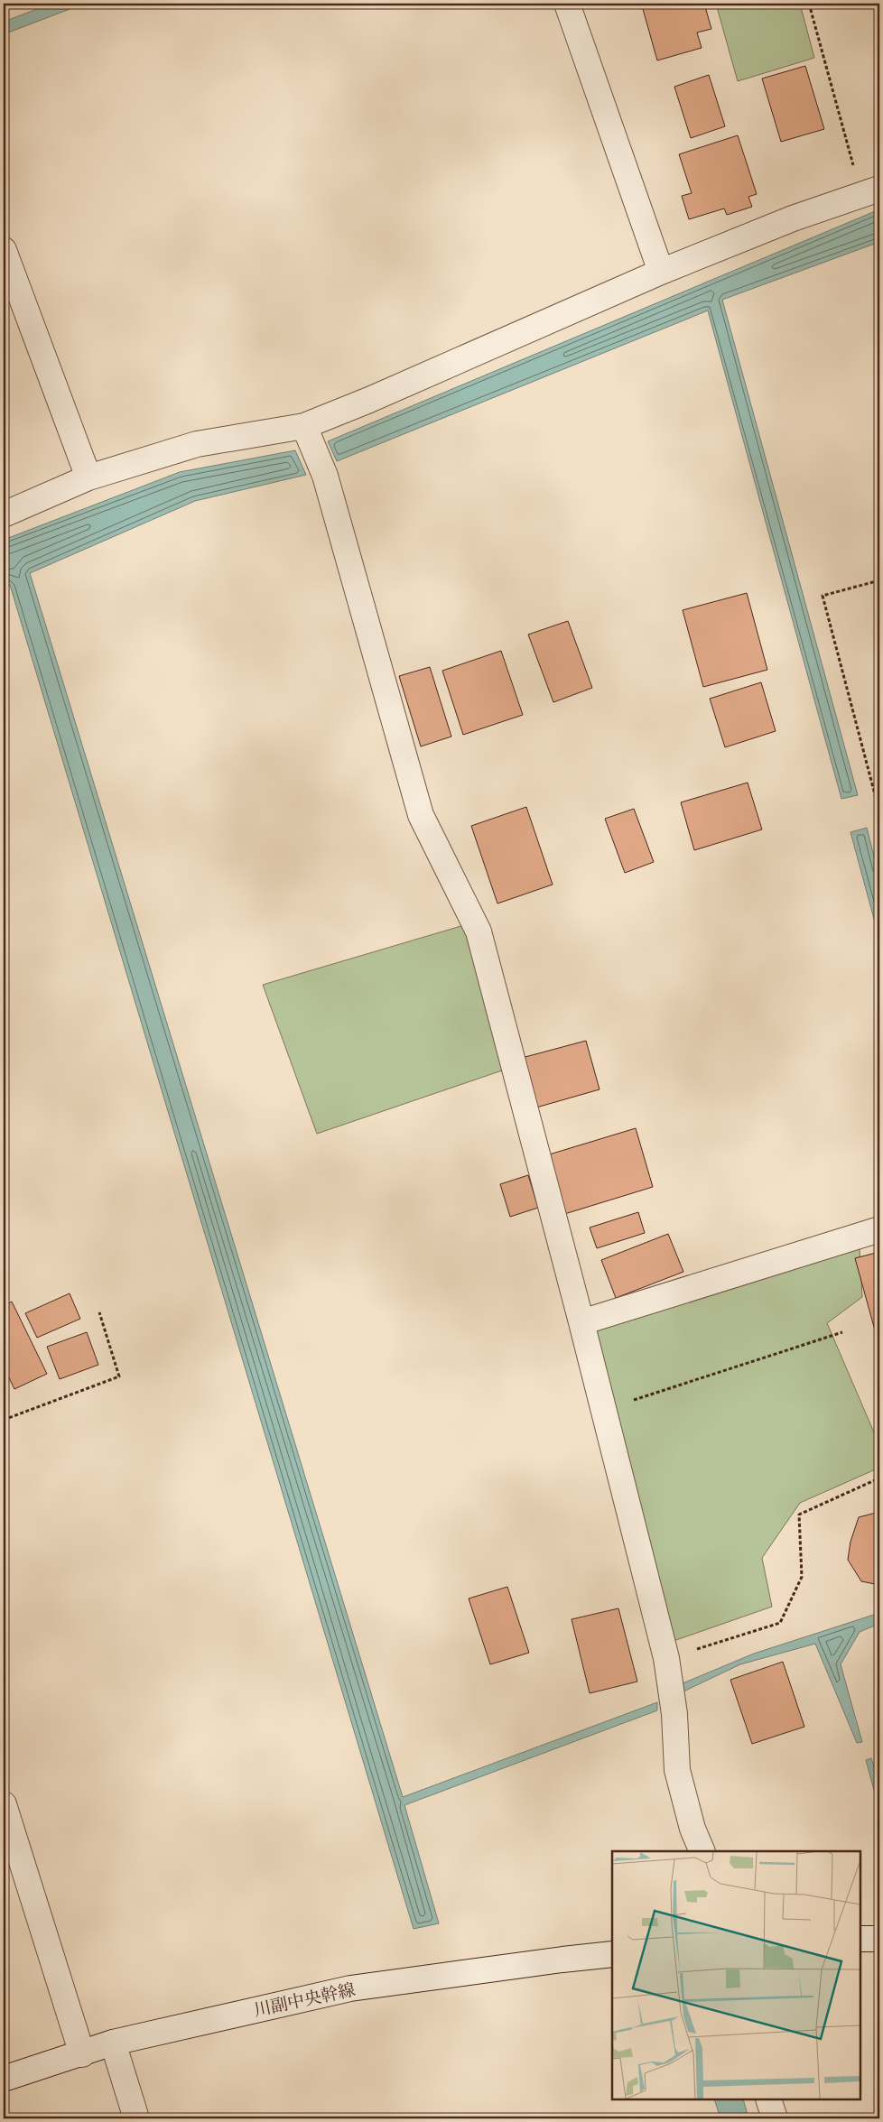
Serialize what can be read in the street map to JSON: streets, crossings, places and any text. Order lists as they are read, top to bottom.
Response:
{
  "streets": {
    "street": ["川副中央幹線"]
  }
}
